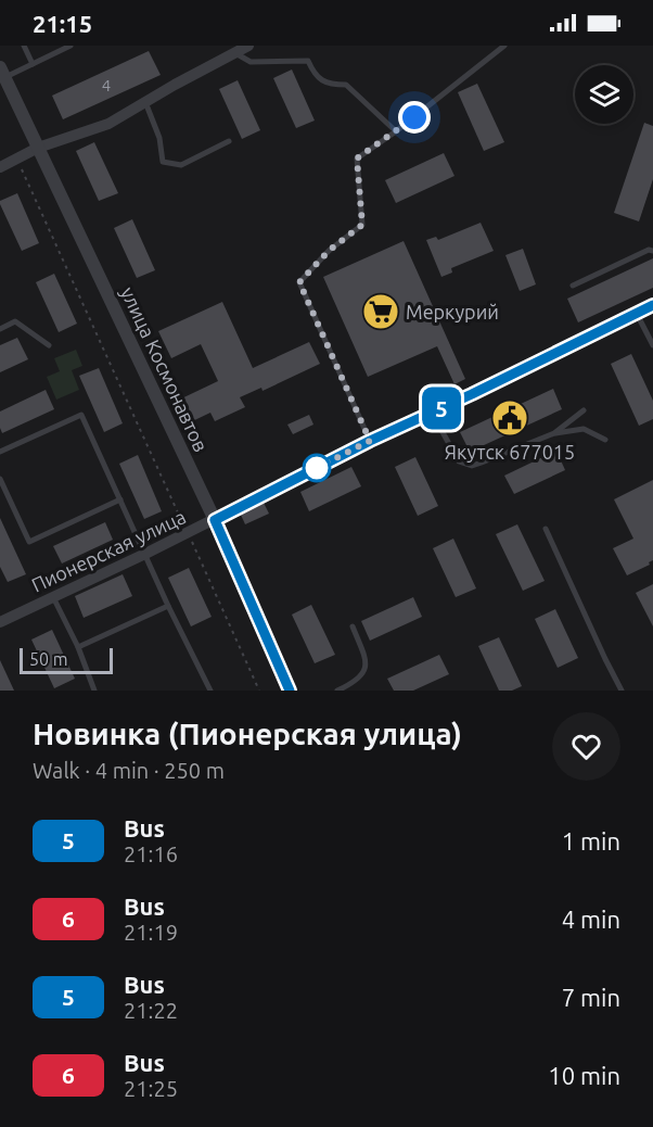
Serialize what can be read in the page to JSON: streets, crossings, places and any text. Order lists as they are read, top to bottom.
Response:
{
  "streets": {
    "street": ["улица Космонавтов", "Пионерская улица"]
  },
  "crossings": [
    ["улица Космонавтов", "Пионерская улица"]
  ],
  "places": {
    "supermarket": ["Меркурий"],
    "public building": ["Якутск 677015"]
  },
  "lines": ["bus line 5"],
  "house_numbers": ["4"],
  "scale_bar": "50 m",
  "page": {
    "status": "21:15",
    "on_map": "5",
    "scale": "50 m",
    "heading": ["Новинка (Пионерская улица)", "Walk · 4 min · 250 m"],
    "list": [
      {
        "mark": "5",
        "name": "Bus",
        "note": "21:16",
        "value": "1 min"
      },
      {
        "mark": "6",
        "name": "Bus",
        "note": "21:19",
        "value": "4 min"
      },
      {
        "mark": "5",
        "name": "Bus",
        "note": "21:22",
        "value": "7 min"
      },
      {
        "mark": "6",
        "name": "Bus",
        "note": "21:25",
        "value": "10 min"
      }
    ]
  }
}
